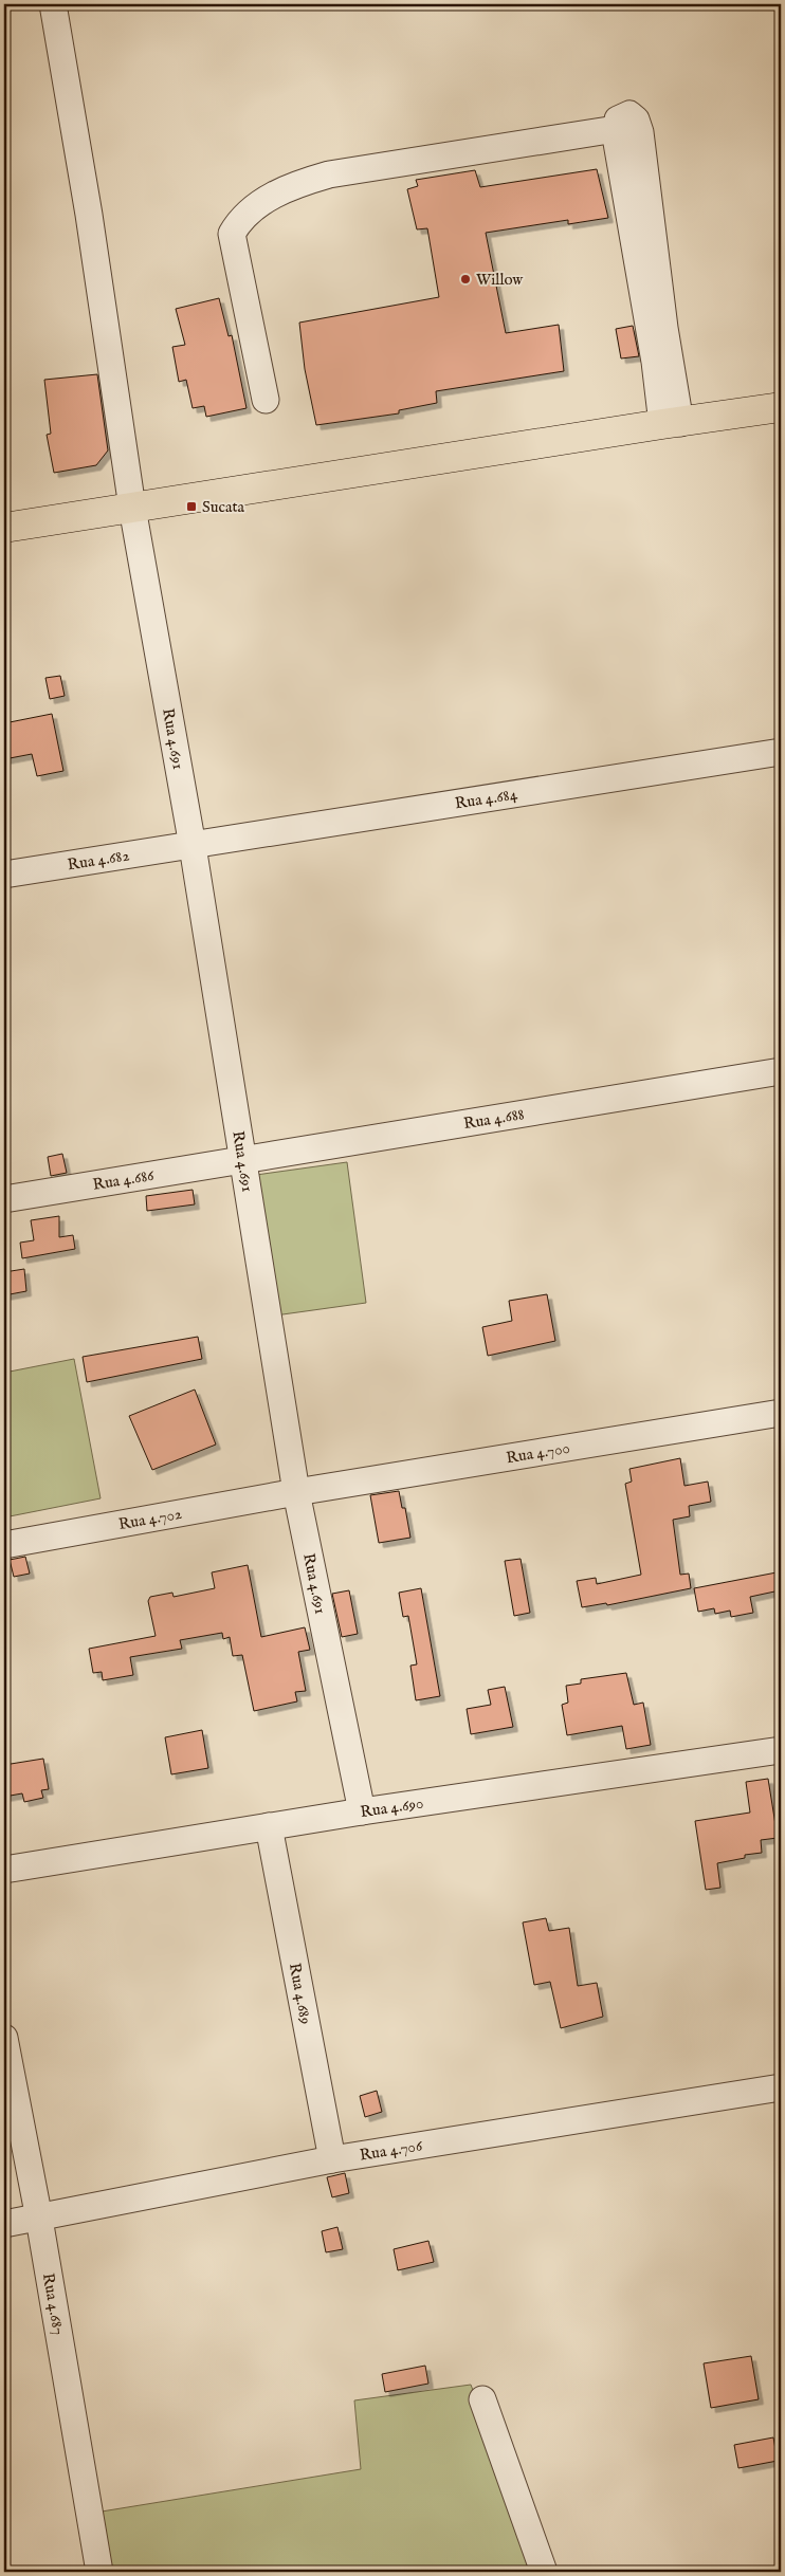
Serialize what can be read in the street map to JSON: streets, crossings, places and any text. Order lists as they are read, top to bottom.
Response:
{
  "streets": {
    "street": [
      "Rua 4.691",
      "Rua 4.684",
      "Rua 4.682",
      "Rua 4.688",
      "Rua 4.686",
      "Rua 4.700",
      "Rua 4.702",
      "Rua 4.690",
      "Rua 4.689",
      "Rua 4.706",
      "Rua 4.687"
    ]
  },
  "crossings": [
    ["Rua 4.691", "Rua 4.684"],
    ["Rua 4.691", "Rua 4.682"],
    ["Rua 4.691", "Rua 4.688"],
    ["Rua 4.691", "Rua 4.686"],
    ["Rua 4.691", "Rua 4.700"],
    ["Rua 4.691", "Rua 4.702"],
    ["Rua 4.691", "Rua 4.690"],
    ["Rua 4.684", "Rua 4.682"],
    ["Rua 4.688", "Rua 4.686"],
    ["Rua 4.700", "Rua 4.702"],
    ["Rua 4.690", "Rua 4.689"],
    ["Rua 4.689", "Rua 4.706"],
    ["Rua 4.706", "Rua 4.687"]
  ],
  "places": {
    "other": ["Willow"],
    "transit": ["Sucata"]
  }
}
